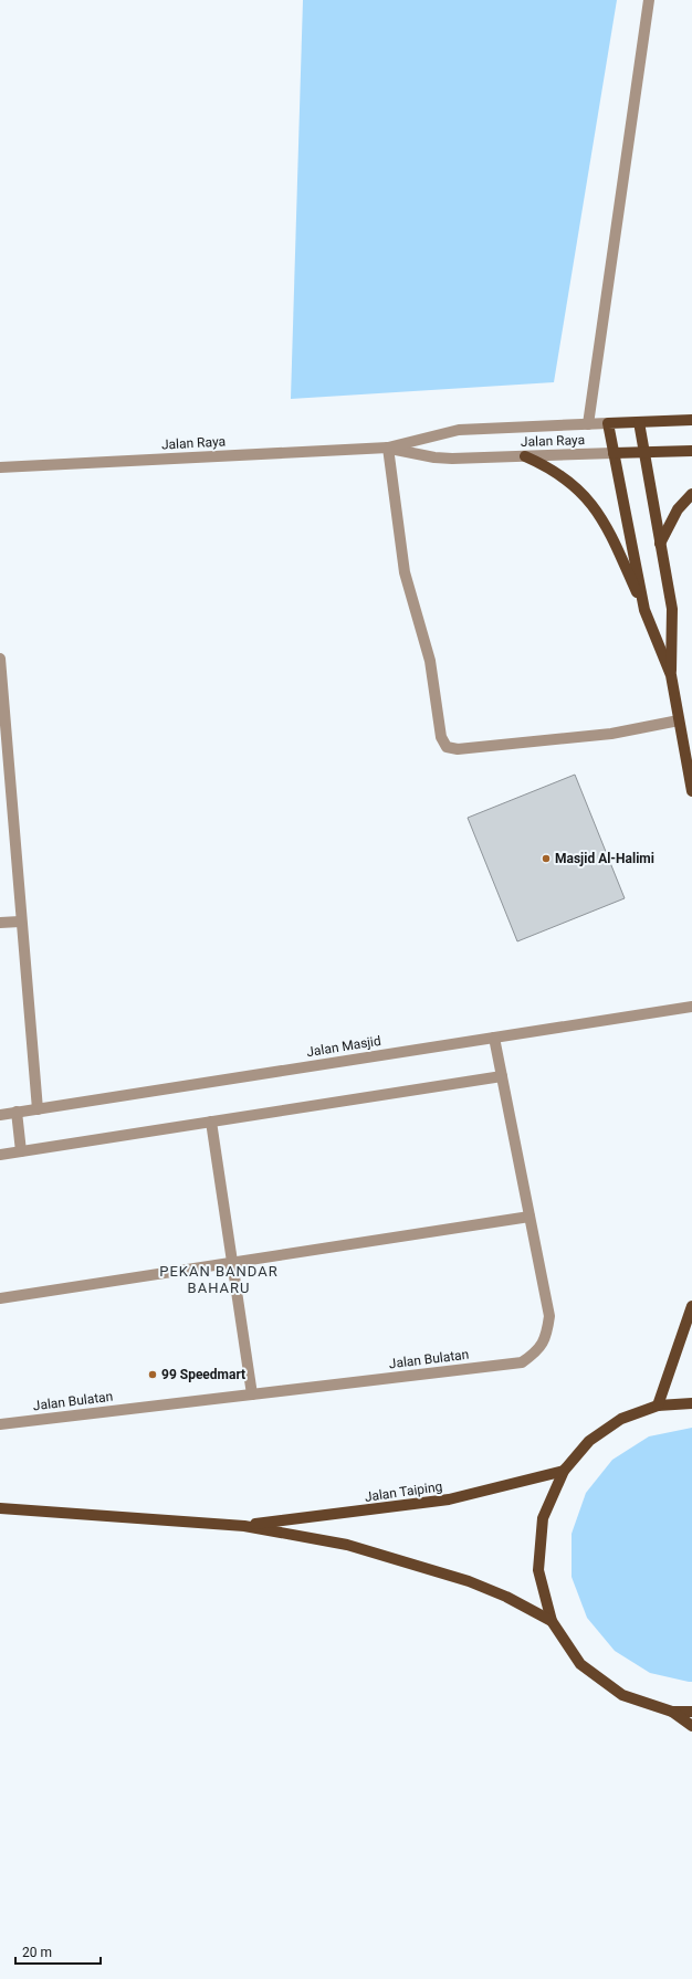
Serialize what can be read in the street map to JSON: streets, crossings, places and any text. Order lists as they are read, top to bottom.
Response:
{
  "streets": {
    "main road": ["Jalan Taiping"],
    "street": ["Jalan Raya", "Jalan Masjid", "Jalan Bulatan"]
  },
  "crossings": [
    ["Jalan Masjid", "Jalan Bulatan"]
  ],
  "districts": ["PEKAN BANDAR BAHARU"],
  "places": ["Masjid Al-Halimi", "99 Speedmart"],
  "scale_bar": "20 m"
}
